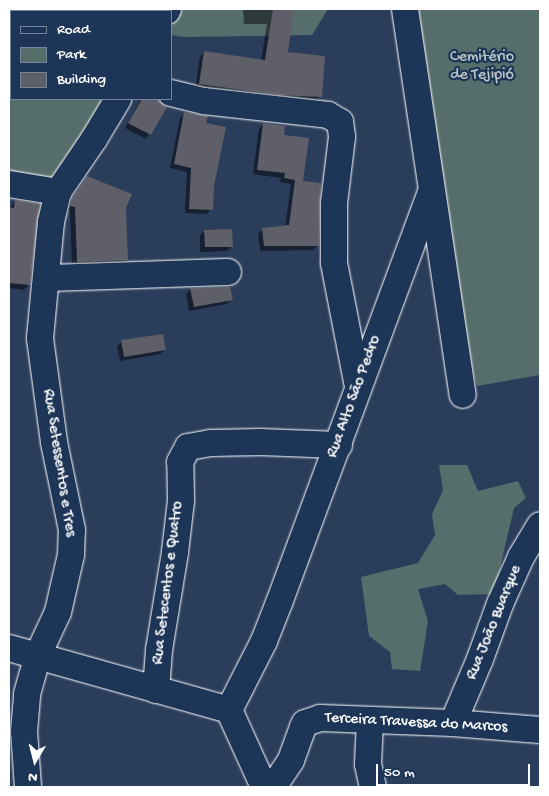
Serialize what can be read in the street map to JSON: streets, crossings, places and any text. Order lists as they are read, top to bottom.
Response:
{
  "streets": {
    "street": [
      "Rua Alto São Pedro",
      "Rua Setessentos e Tres",
      "Rua Setecentos e Quatro",
      "Rua João Buarque",
      "Terceira Travessa do Marcos"
    ]
  },
  "crossings": [
    ["Rua Alto São Pedro", "Rua Setecentos e Quatro"],
    ["Rua João Buarque", "Terceira Travessa do Marcos"]
  ],
  "parks": ["Cemitério de Tejipió"],
  "legend": ["Road", "Park", "Building"],
  "scale_bar": "50 m",
  "north": "bottom"
}
